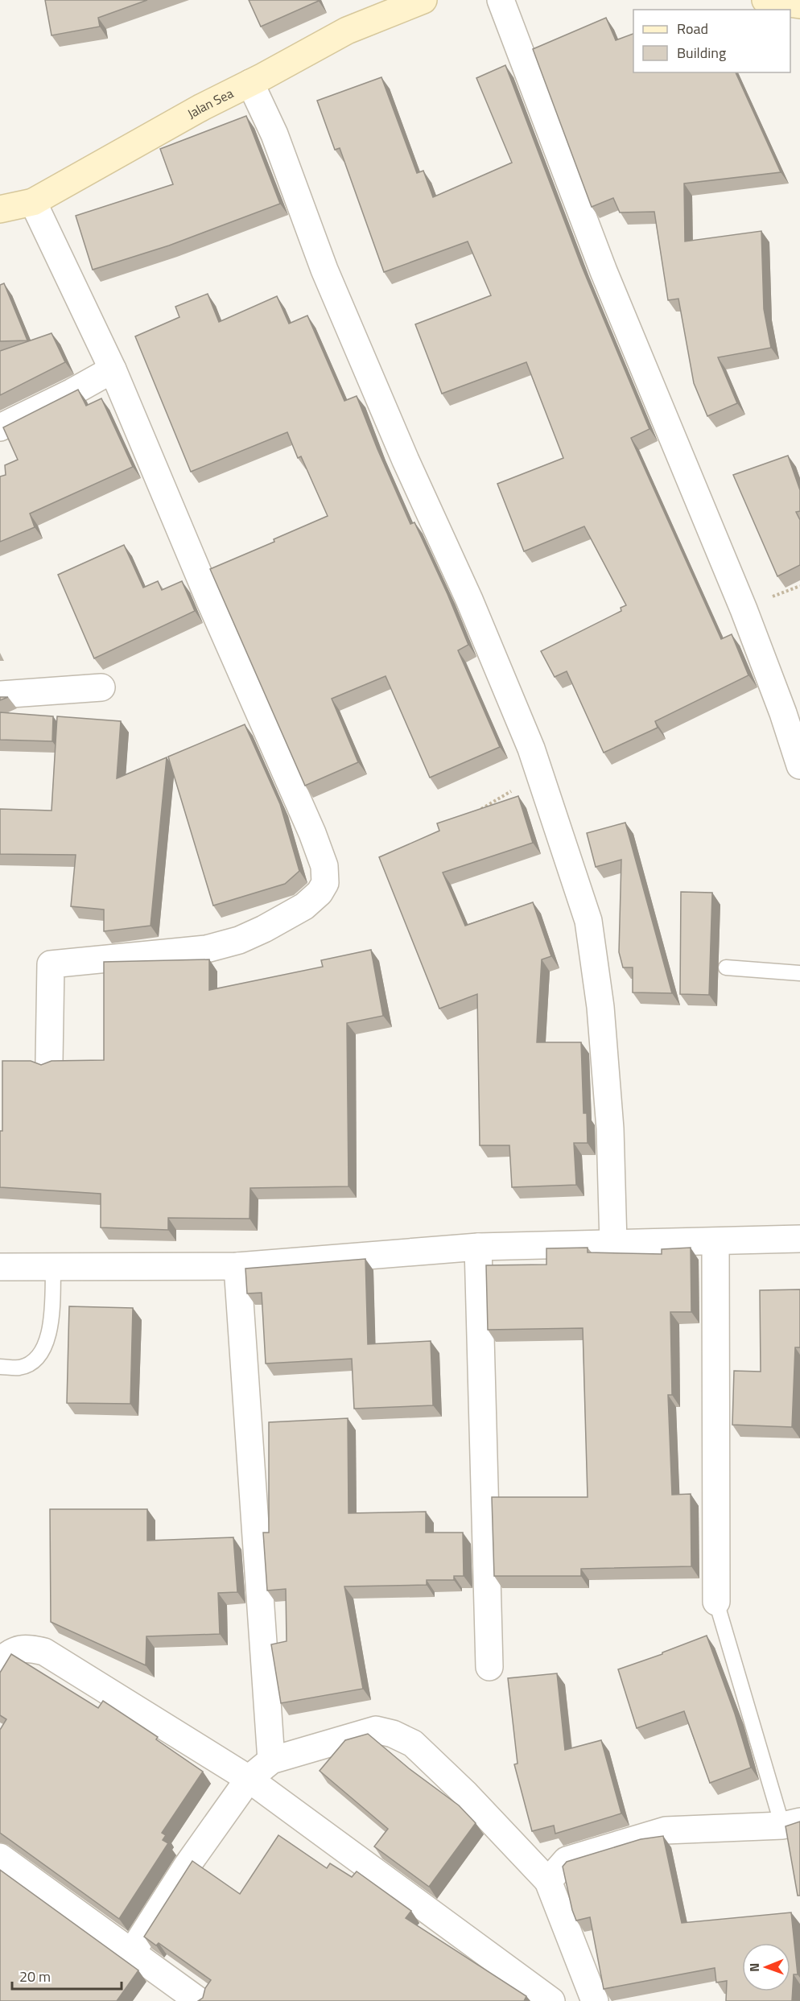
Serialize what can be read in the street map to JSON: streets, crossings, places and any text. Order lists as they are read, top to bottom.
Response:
{
  "streets": {
    "main road": ["Jalan Sea"]
  },
  "legend": ["Road", "Building"],
  "scale_bar": "20 m",
  "north": "left"
}
